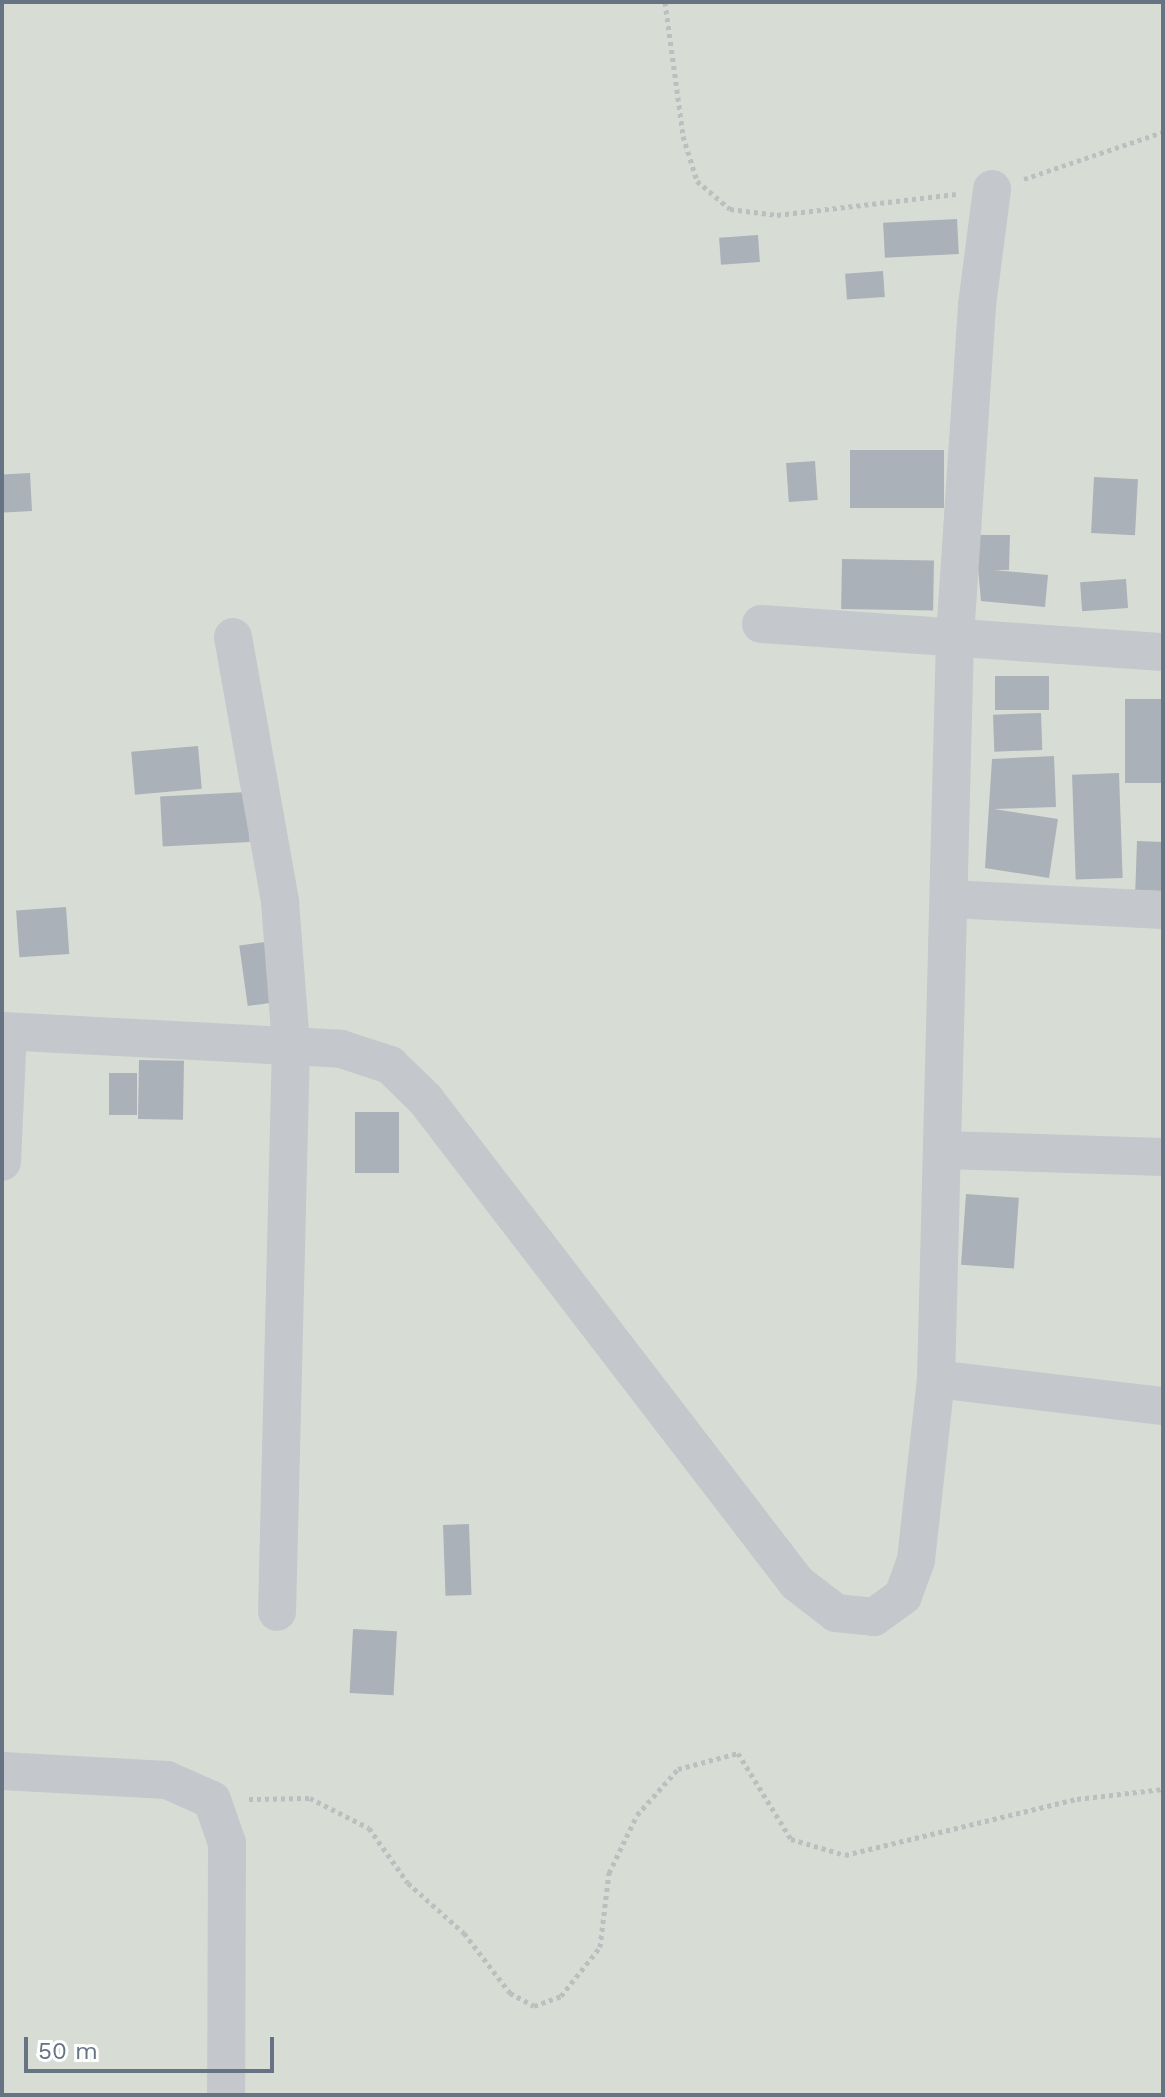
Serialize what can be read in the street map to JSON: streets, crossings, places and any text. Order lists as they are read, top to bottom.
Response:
{
  "scale_bar": "50 m"
}
